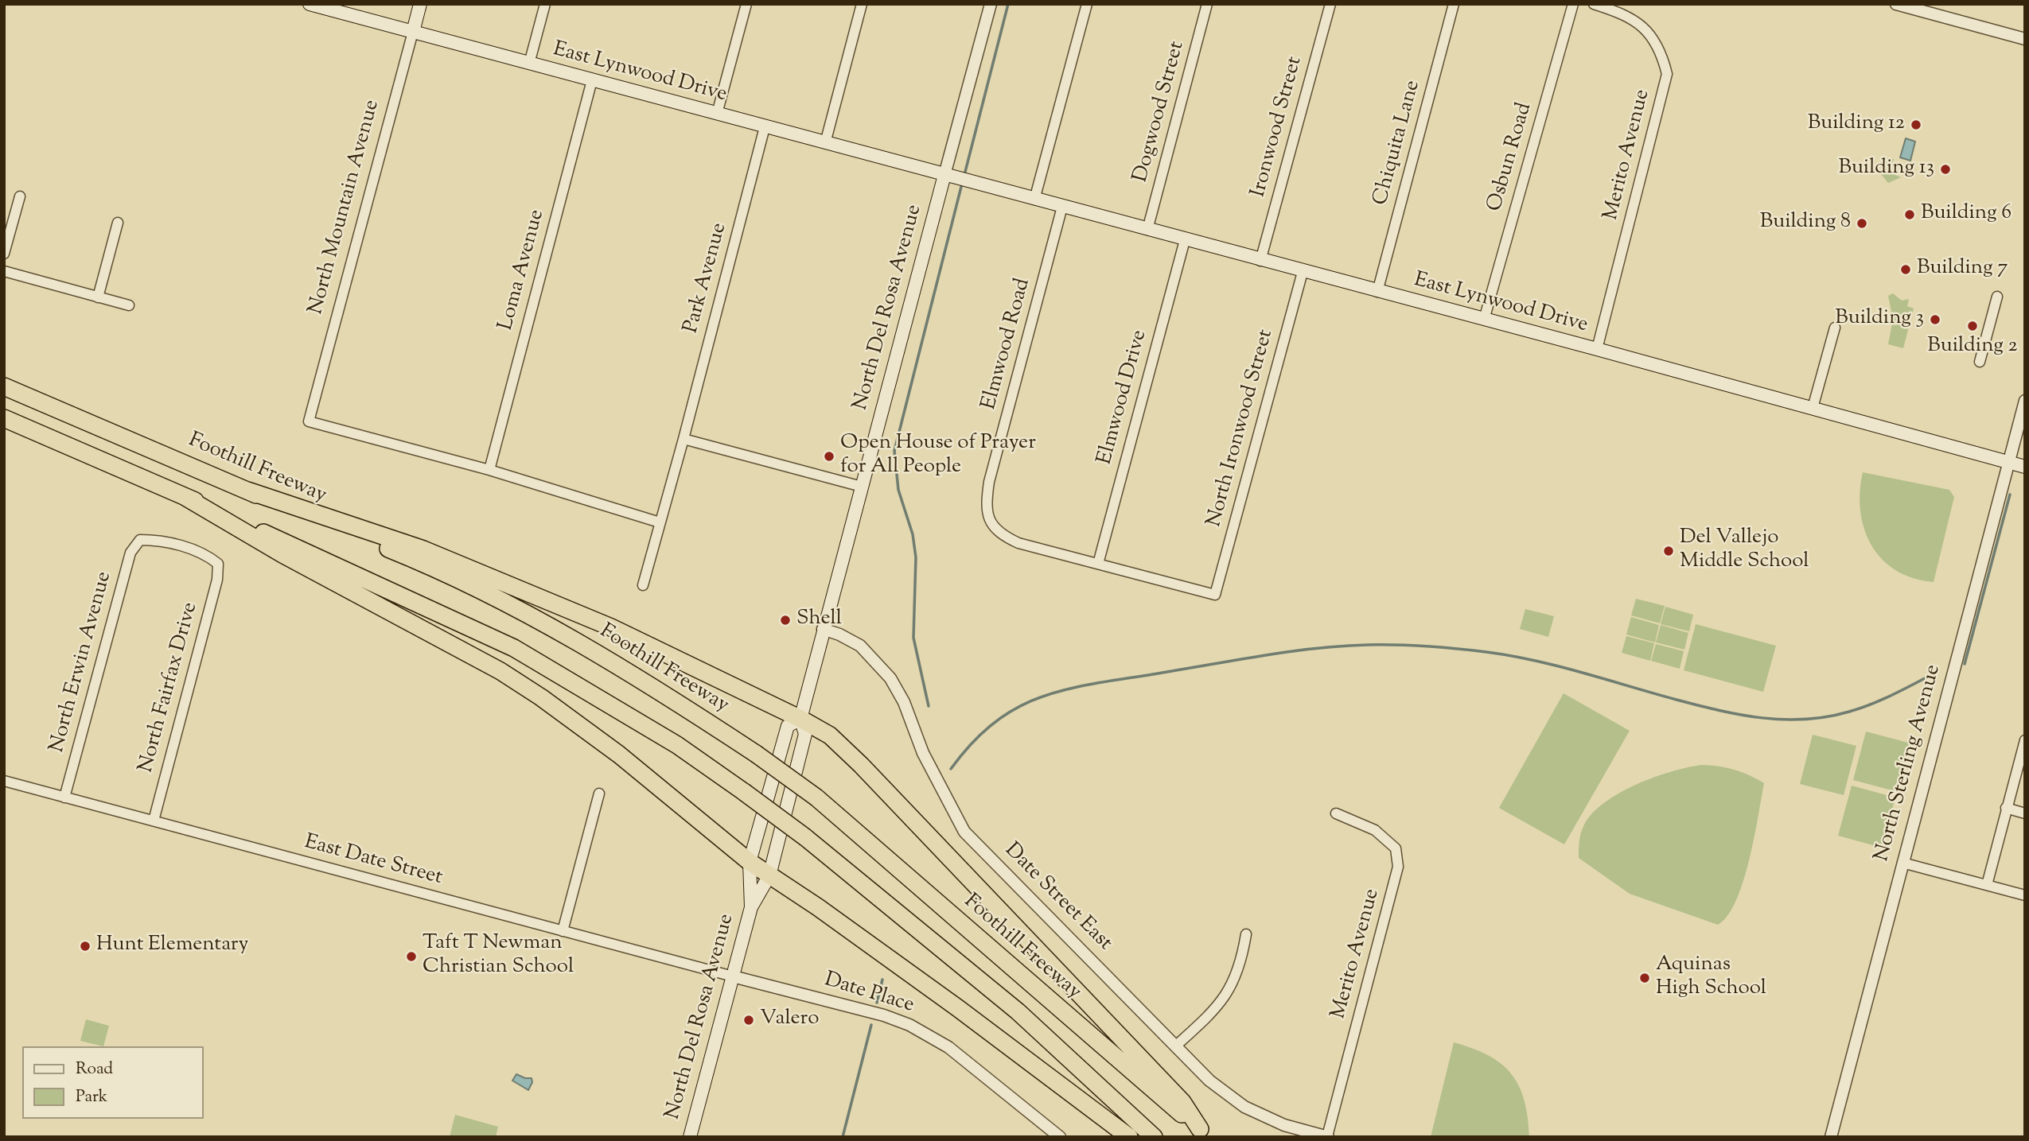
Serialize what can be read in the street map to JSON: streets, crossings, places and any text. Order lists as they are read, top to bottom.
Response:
{
  "streets": {
    "highway": ["Foothill Freeway"],
    "main road": ["East Lynwood Drive", "North Mountain Avenue", "North Del Rosa Avenue"],
    "street": [
      "Dogwood Street",
      "Ironwood Street",
      "Chiquita Lane",
      "Merito Avenue",
      "Osbun Road",
      "Loma Avenue",
      "Park Avenue",
      "Elmwood Road",
      "Elmwood Drive",
      "North Ironwood Street",
      "North Erwin Avenue",
      "North Fairfax Drive",
      "North Sterling Avenue",
      "East Date Street",
      "Date Street East",
      "Date Place"
    ]
  },
  "crossings": [
    ["East Lynwood Drive", "Dogwood Street"],
    ["East Lynwood Drive", "Ironwood Street"],
    ["East Lynwood Drive", "Chiquita Lane"],
    ["East Lynwood Drive", "Merito Avenue"],
    ["East Lynwood Drive", "Osbun Road"],
    ["East Lynwood Drive", "North Mountain Avenue"],
    ["East Lynwood Drive", "Loma Avenue"],
    ["East Lynwood Drive", "Park Avenue"],
    ["East Lynwood Drive", "North Del Rosa Avenue"],
    ["East Lynwood Drive", "Elmwood Road"],
    ["East Lynwood Drive", "Elmwood Drive"],
    ["East Lynwood Drive", "North Ironwood Street"],
    ["East Lynwood Drive", "North Sterling Avenue"],
    ["Merito Avenue", "Date Street East"],
    ["North Mountain Avenue", "Loma Avenue"],
    ["North Del Rosa Avenue", "East Date Street"],
    ["North Del Rosa Avenue", "Date Street East"],
    ["North Del Rosa Avenue", "Date Place"],
    ["Elmwood Road", "Elmwood Drive"],
    ["Elmwood Road", "North Ironwood Street"],
    ["Elmwood Drive", "North Ironwood Street"],
    ["North Erwin Avenue", "North Fairfax Drive"],
    ["North Erwin Avenue", "East Date Street"],
    ["North Fairfax Drive", "East Date Street"],
    ["East Date Street", "Date Place"]
  ],
  "places": [
    "Building 12",
    "Building 13",
    "Building 6",
    "Building 8",
    "Building 7",
    "Building 3",
    "Building 2",
    "Open House of Prayer for All People",
    "Del Vallejo Middle School",
    "Shell",
    "Hunt Elementary",
    "Taft T Newman Christian School",
    "Aquinas High School",
    "Valero"
  ],
  "legend": ["Road", "Park"]
}
